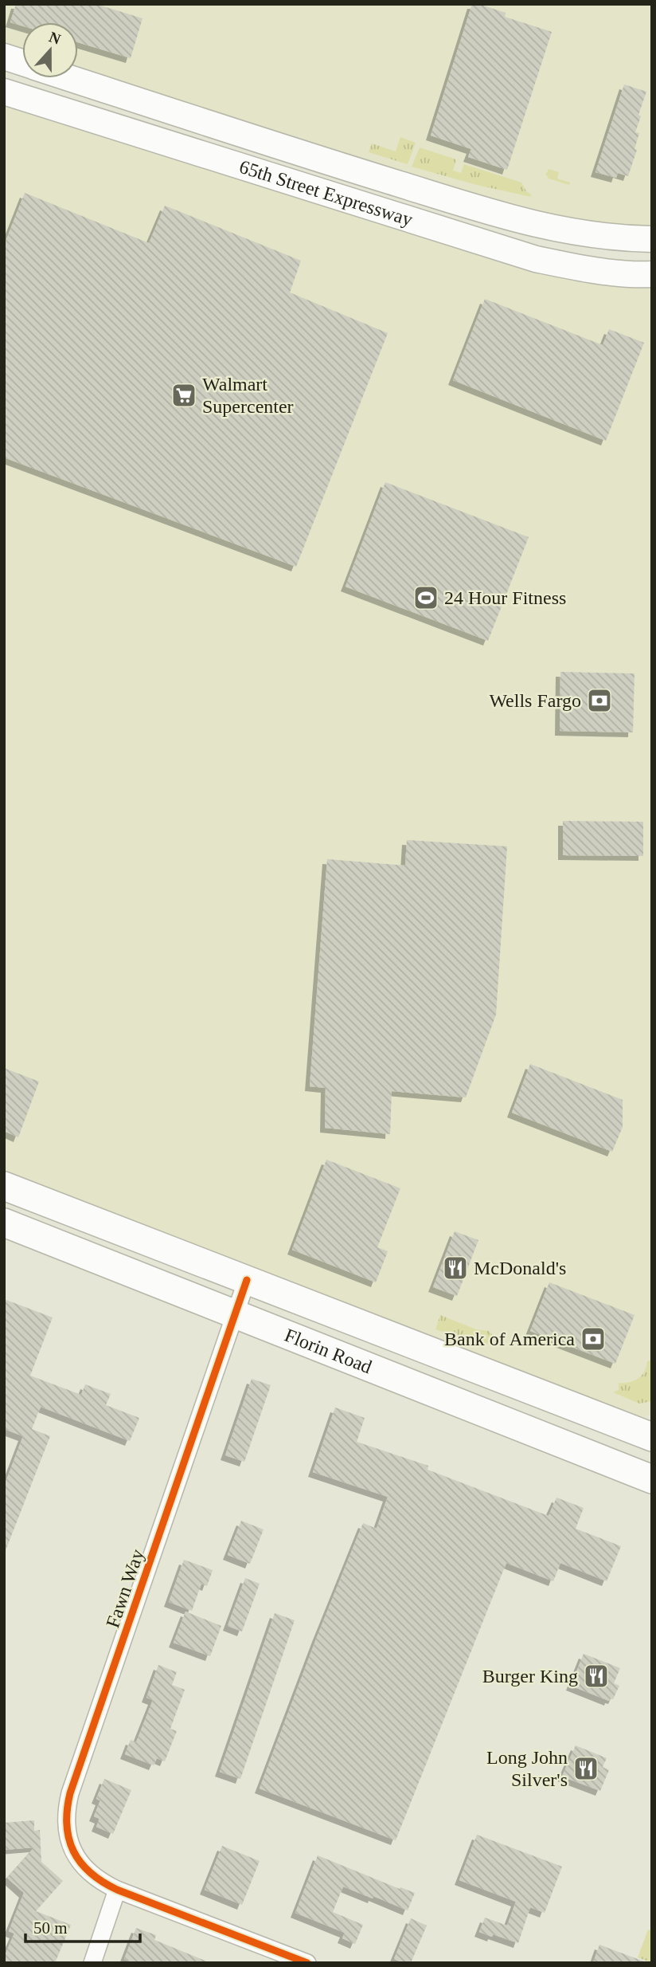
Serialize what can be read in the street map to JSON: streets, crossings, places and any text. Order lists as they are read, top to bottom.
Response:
{
  "streets": {
    "main road": ["65th Street Expressway", "Florin Road"],
    "street": ["Fawn Way"]
  },
  "crossings": [
    ["Florin Road", "Fawn Way"]
  ],
  "places": {
    "supermarket": ["Walmart Supercenter"],
    "sports": ["24 Hour Fitness"],
    "bank": ["Wells Fargo", "Bank of America"],
    "restaurant": ["McDonald's", "Burger King", "Long John Silver's"]
  },
  "scale_bar": "50 m",
  "north": "top"
}
